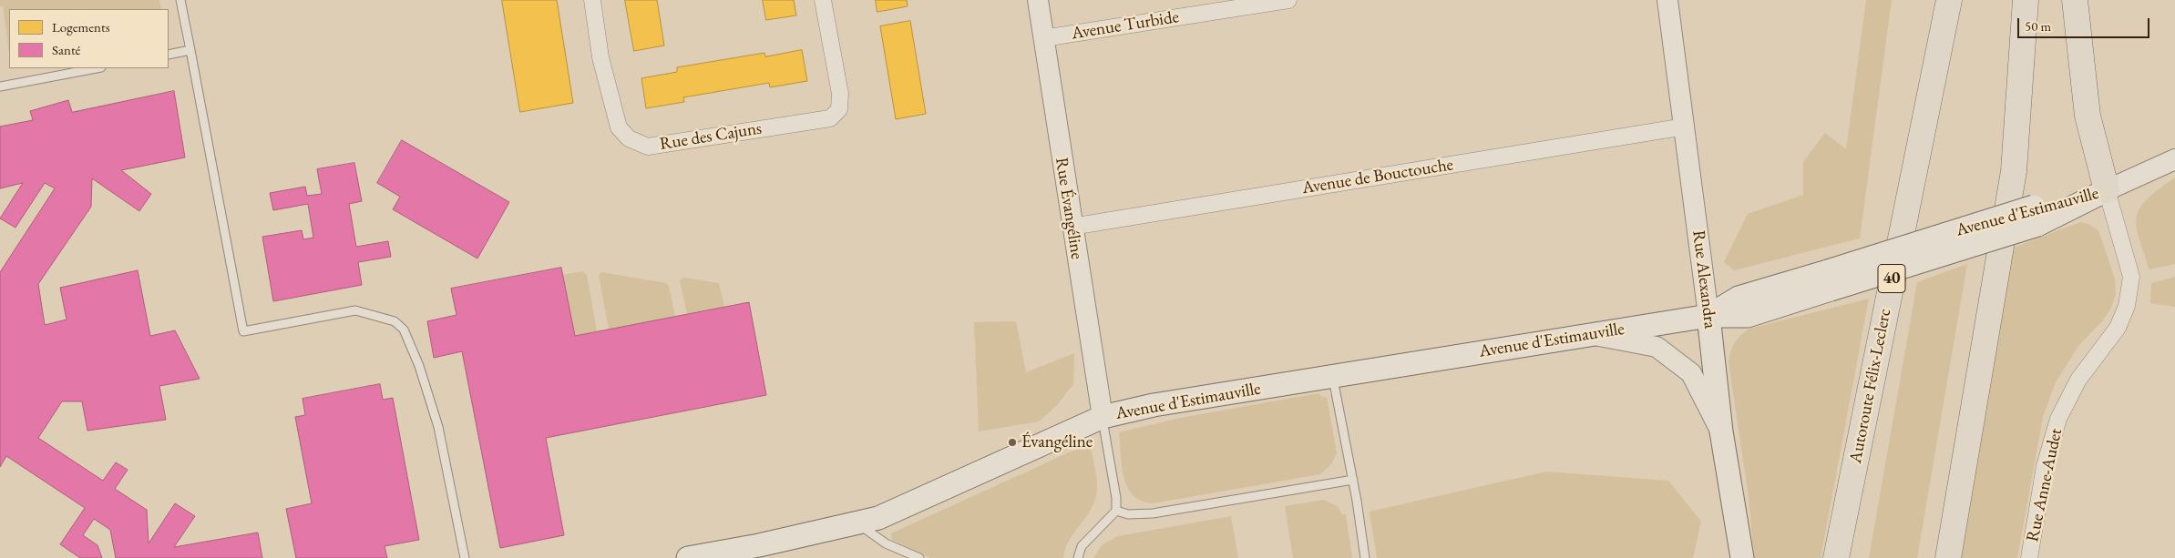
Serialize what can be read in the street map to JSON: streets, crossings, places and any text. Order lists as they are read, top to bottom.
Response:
{
  "streets": {
    "highway": ["40", "Autoroute Félix-Leclerc"],
    "main road": ["Avenue d'Estimauville", "Rue Alexandra"],
    "street": [
      "Avenue Turbide",
      "Rue des Cajuns",
      "Avenue de Bouctouche",
      "Rue Évangéline",
      "Rue Anne-Audet"
    ]
  },
  "crossings": [
    ["Avenue Turbide", "Rue Évangéline"],
    ["Avenue de Bouctouche", "Rue Évangéline"],
    ["Avenue de Bouctouche", "Rue Alexandra"],
    ["Rue Évangéline", "Avenue d'Estimauville"],
    ["Avenue d'Estimauville", "Rue Alexandra"],
    ["Avenue d'Estimauville", "Rue Anne-Audet"]
  ],
  "places": ["Évangéline"],
  "legend": ["Logements", "Santé"],
  "scale_bar": "50 m"
}
